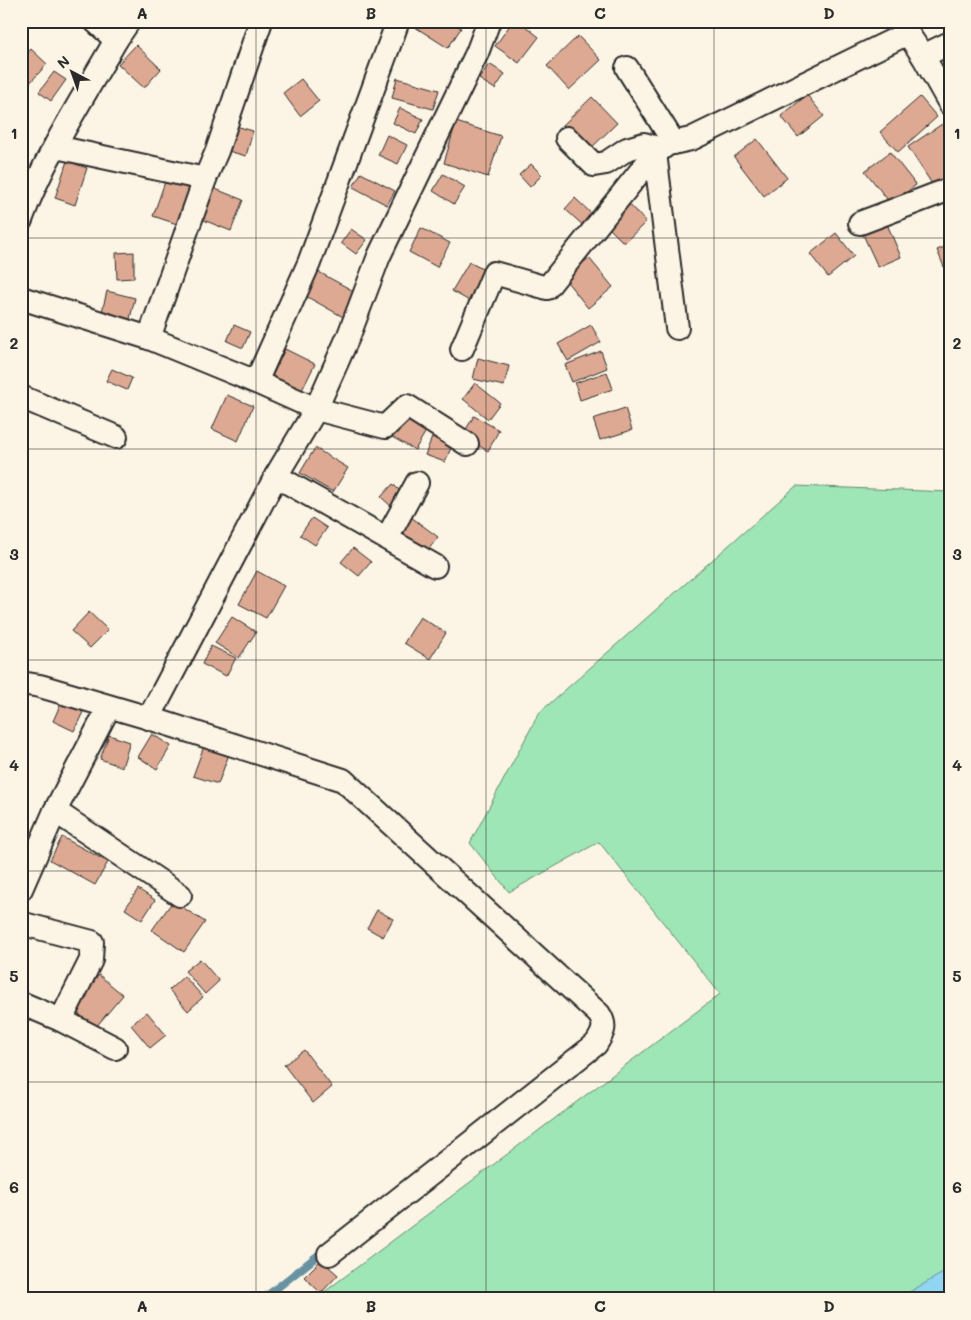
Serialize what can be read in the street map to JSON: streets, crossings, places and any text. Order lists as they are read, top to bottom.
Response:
{
  "north": "top left",
  "grid": {
    "columns": [
      "A",
      "B",
      "C",
      "D"
    ],
    "rows": [
      "1",
      "2",
      "3",
      "4",
      "5",
      "6"
    ]
  }
}
